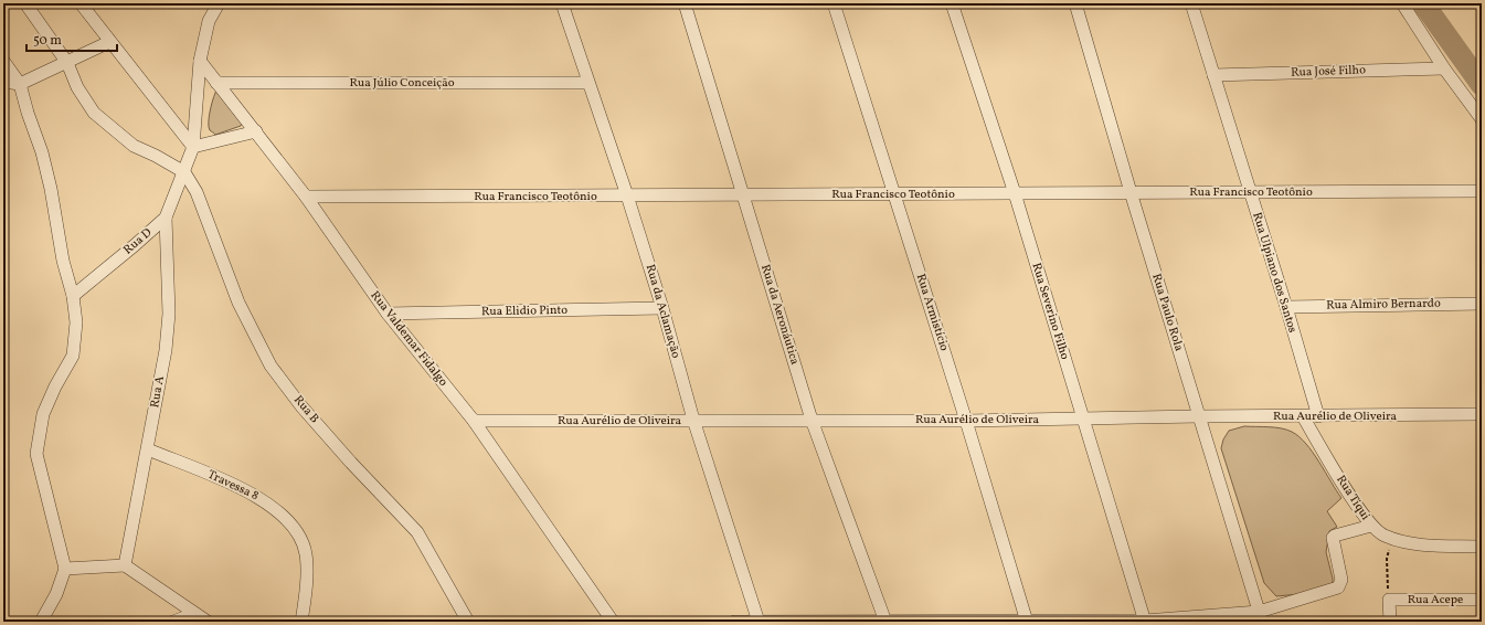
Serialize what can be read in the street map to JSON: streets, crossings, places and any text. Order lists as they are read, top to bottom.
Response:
{
  "streets": {
    "street": [
      "Rua José Filho",
      "Rua Júlio Conceição",
      "Rua Francisco Teotônio",
      "Rua D",
      "Rua Ulpiano dos Santos",
      "Rua Almiro Bernardo",
      "Rua Elidio Pinto",
      "Rua da Aclamação",
      "Rua Severino Filho",
      "Rua Armistício",
      "Rua Paulo Rola",
      "Rua da Aeronáutica",
      "Rua Valdemar Fidalgo",
      "Rua A",
      "Rua B",
      "Rua Aurélio de Oliveira",
      "Travessa 8",
      "Rua Tiqui",
      "Rua Acepe"
    ]
  },
  "crossings": [
    ["Rua José Filho", "Rua Ulpiano dos Santos"],
    ["Rua Júlio Conceição", "Rua da Aclamação"],
    ["Rua Júlio Conceição", "Rua Valdemar Fidalgo"],
    ["Rua Francisco Teotônio", "Rua Ulpiano dos Santos"],
    ["Rua Francisco Teotônio", "Rua da Aclamação"],
    ["Rua Francisco Teotônio", "Rua Severino Filho"],
    ["Rua Francisco Teotônio", "Rua Armistício"],
    ["Rua Francisco Teotônio", "Rua Paulo Rola"],
    ["Rua Francisco Teotônio", "Rua da Aeronáutica"],
    ["Rua Francisco Teotônio", "Rua Valdemar Fidalgo"],
    ["Rua D", "Rua Valdemar Fidalgo"],
    ["Rua D", "Rua A"],
    ["Rua D", "Rua B"],
    ["Rua Ulpiano dos Santos", "Rua Almiro Bernardo"],
    ["Rua Ulpiano dos Santos", "Rua Aurélio de Oliveira"],
    ["Rua Elidio Pinto", "Rua da Aclamação"],
    ["Rua Elidio Pinto", "Rua Valdemar Fidalgo"],
    ["Rua da Aclamação", "Rua Aurélio de Oliveira"],
    ["Rua Severino Filho", "Rua Aurélio de Oliveira"],
    ["Rua Armistício", "Rua Aurélio de Oliveira"],
    ["Rua Paulo Rola", "Rua Aurélio de Oliveira"],
    ["Rua da Aeronáutica", "Rua Aurélio de Oliveira"],
    ["Rua Valdemar Fidalgo", "Rua Aurélio de Oliveira"],
    ["Rua A", "Travessa 8"],
    ["Rua Aurélio de Oliveira", "Rua Tiqui"]
  ],
  "scale_bar": "50 m"
}
